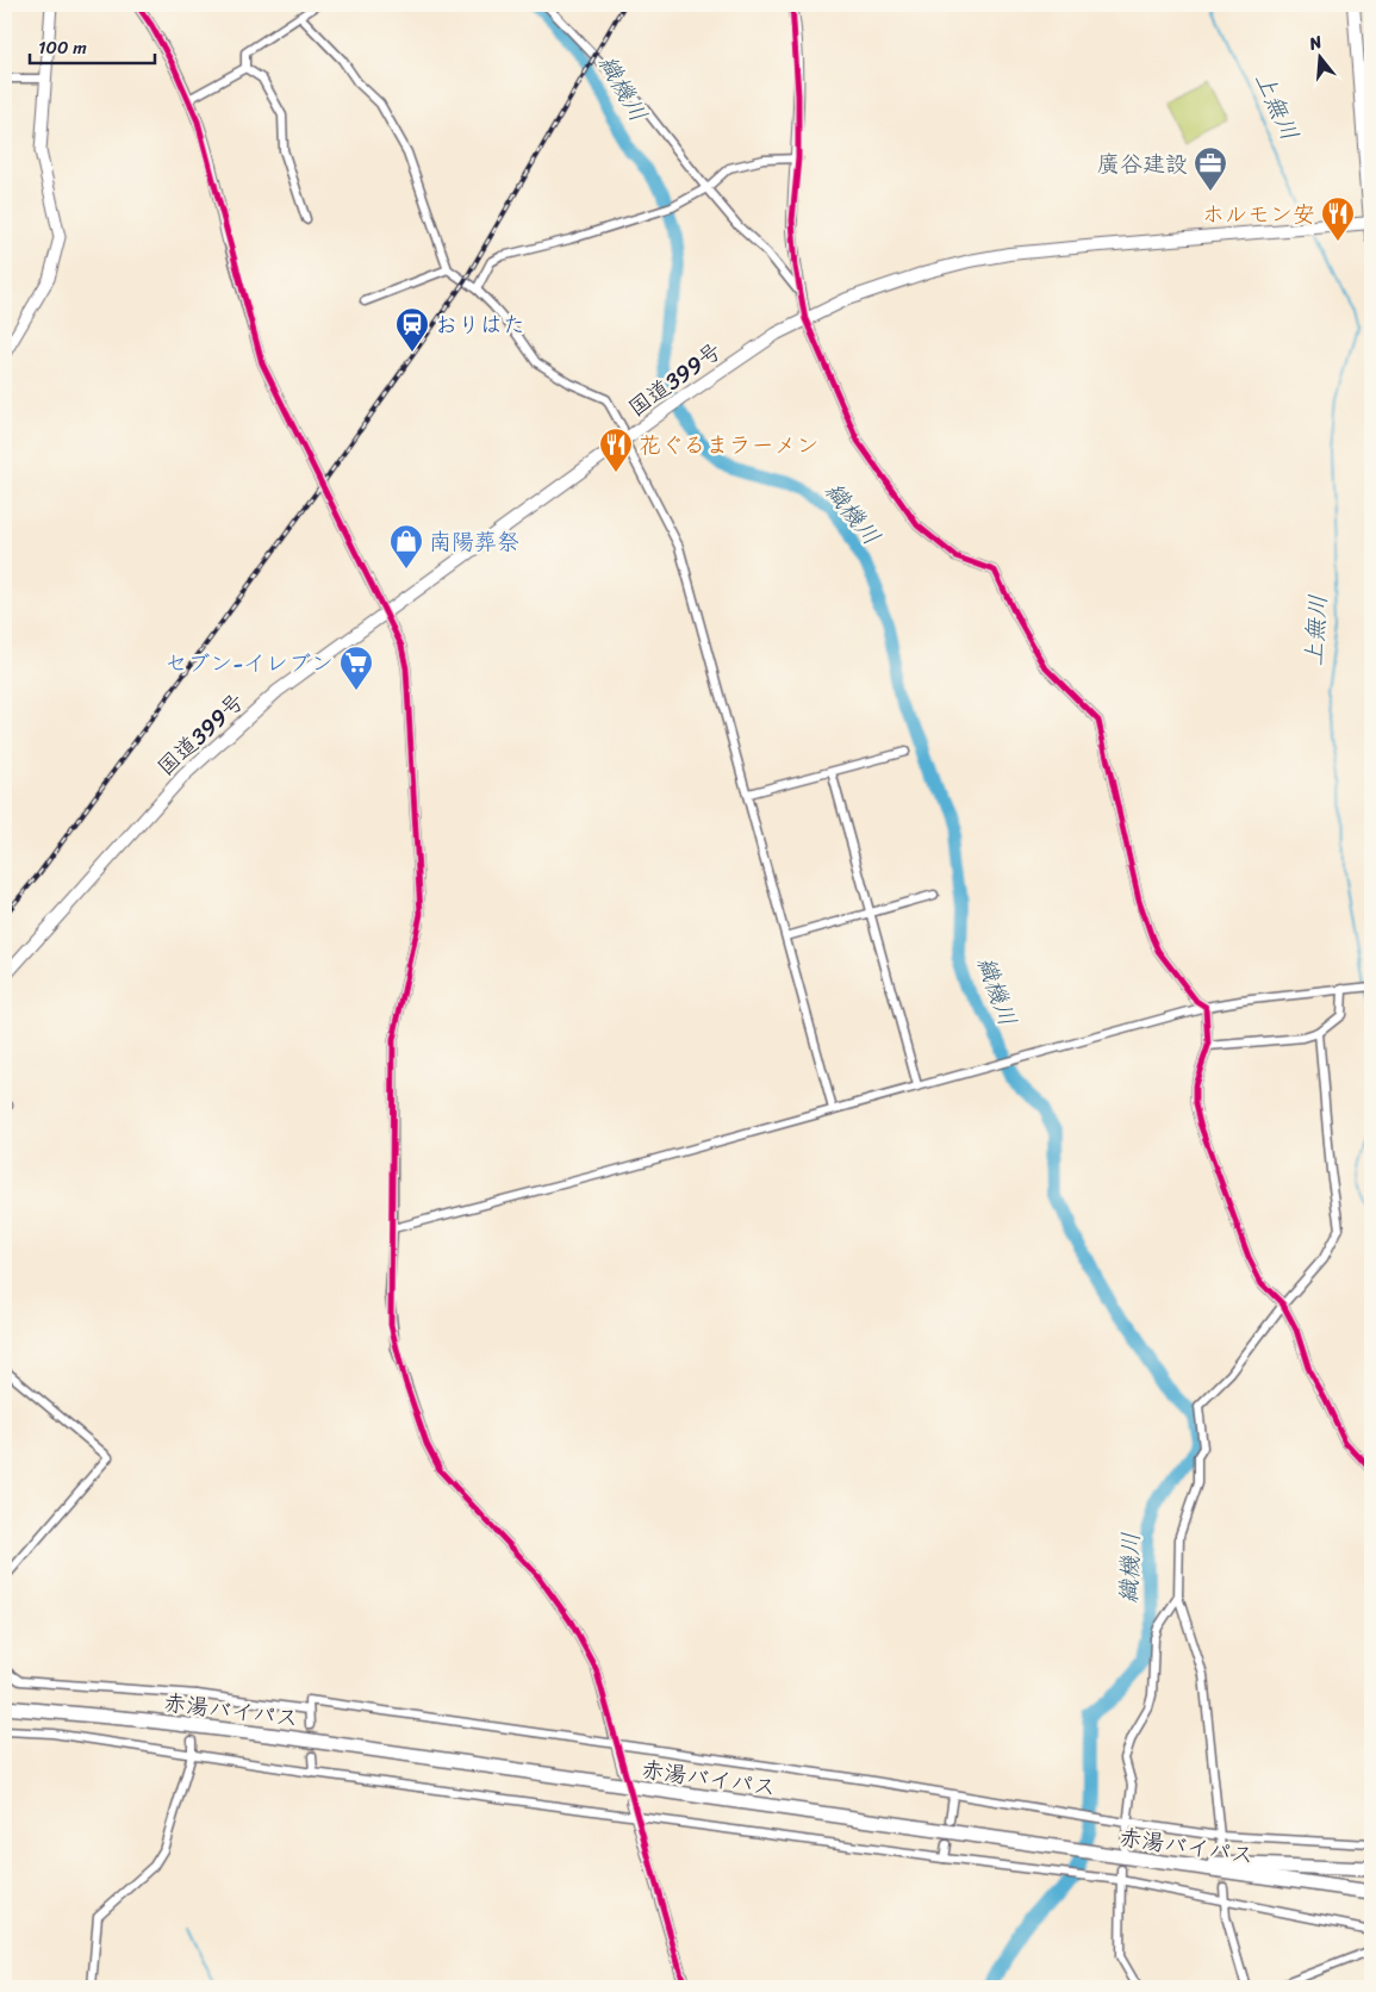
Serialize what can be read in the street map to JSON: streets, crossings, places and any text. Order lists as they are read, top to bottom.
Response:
{
  "streets": {
    "highway": ["赤湯バイパス"],
    "main road": ["国道399号"]
  },
  "water": ["織機川", "上無川"],
  "places": {
    "office": ["廣谷建設"],
    "restaurant": ["ホルモン安", "花ぐるまラーメン"],
    "station": ["おりはた"],
    "shop": ["南陽葬祭"],
    "supermarket": ["セブン-イレブン"]
  },
  "scale_bar": "100 m",
  "north": "top"
}
